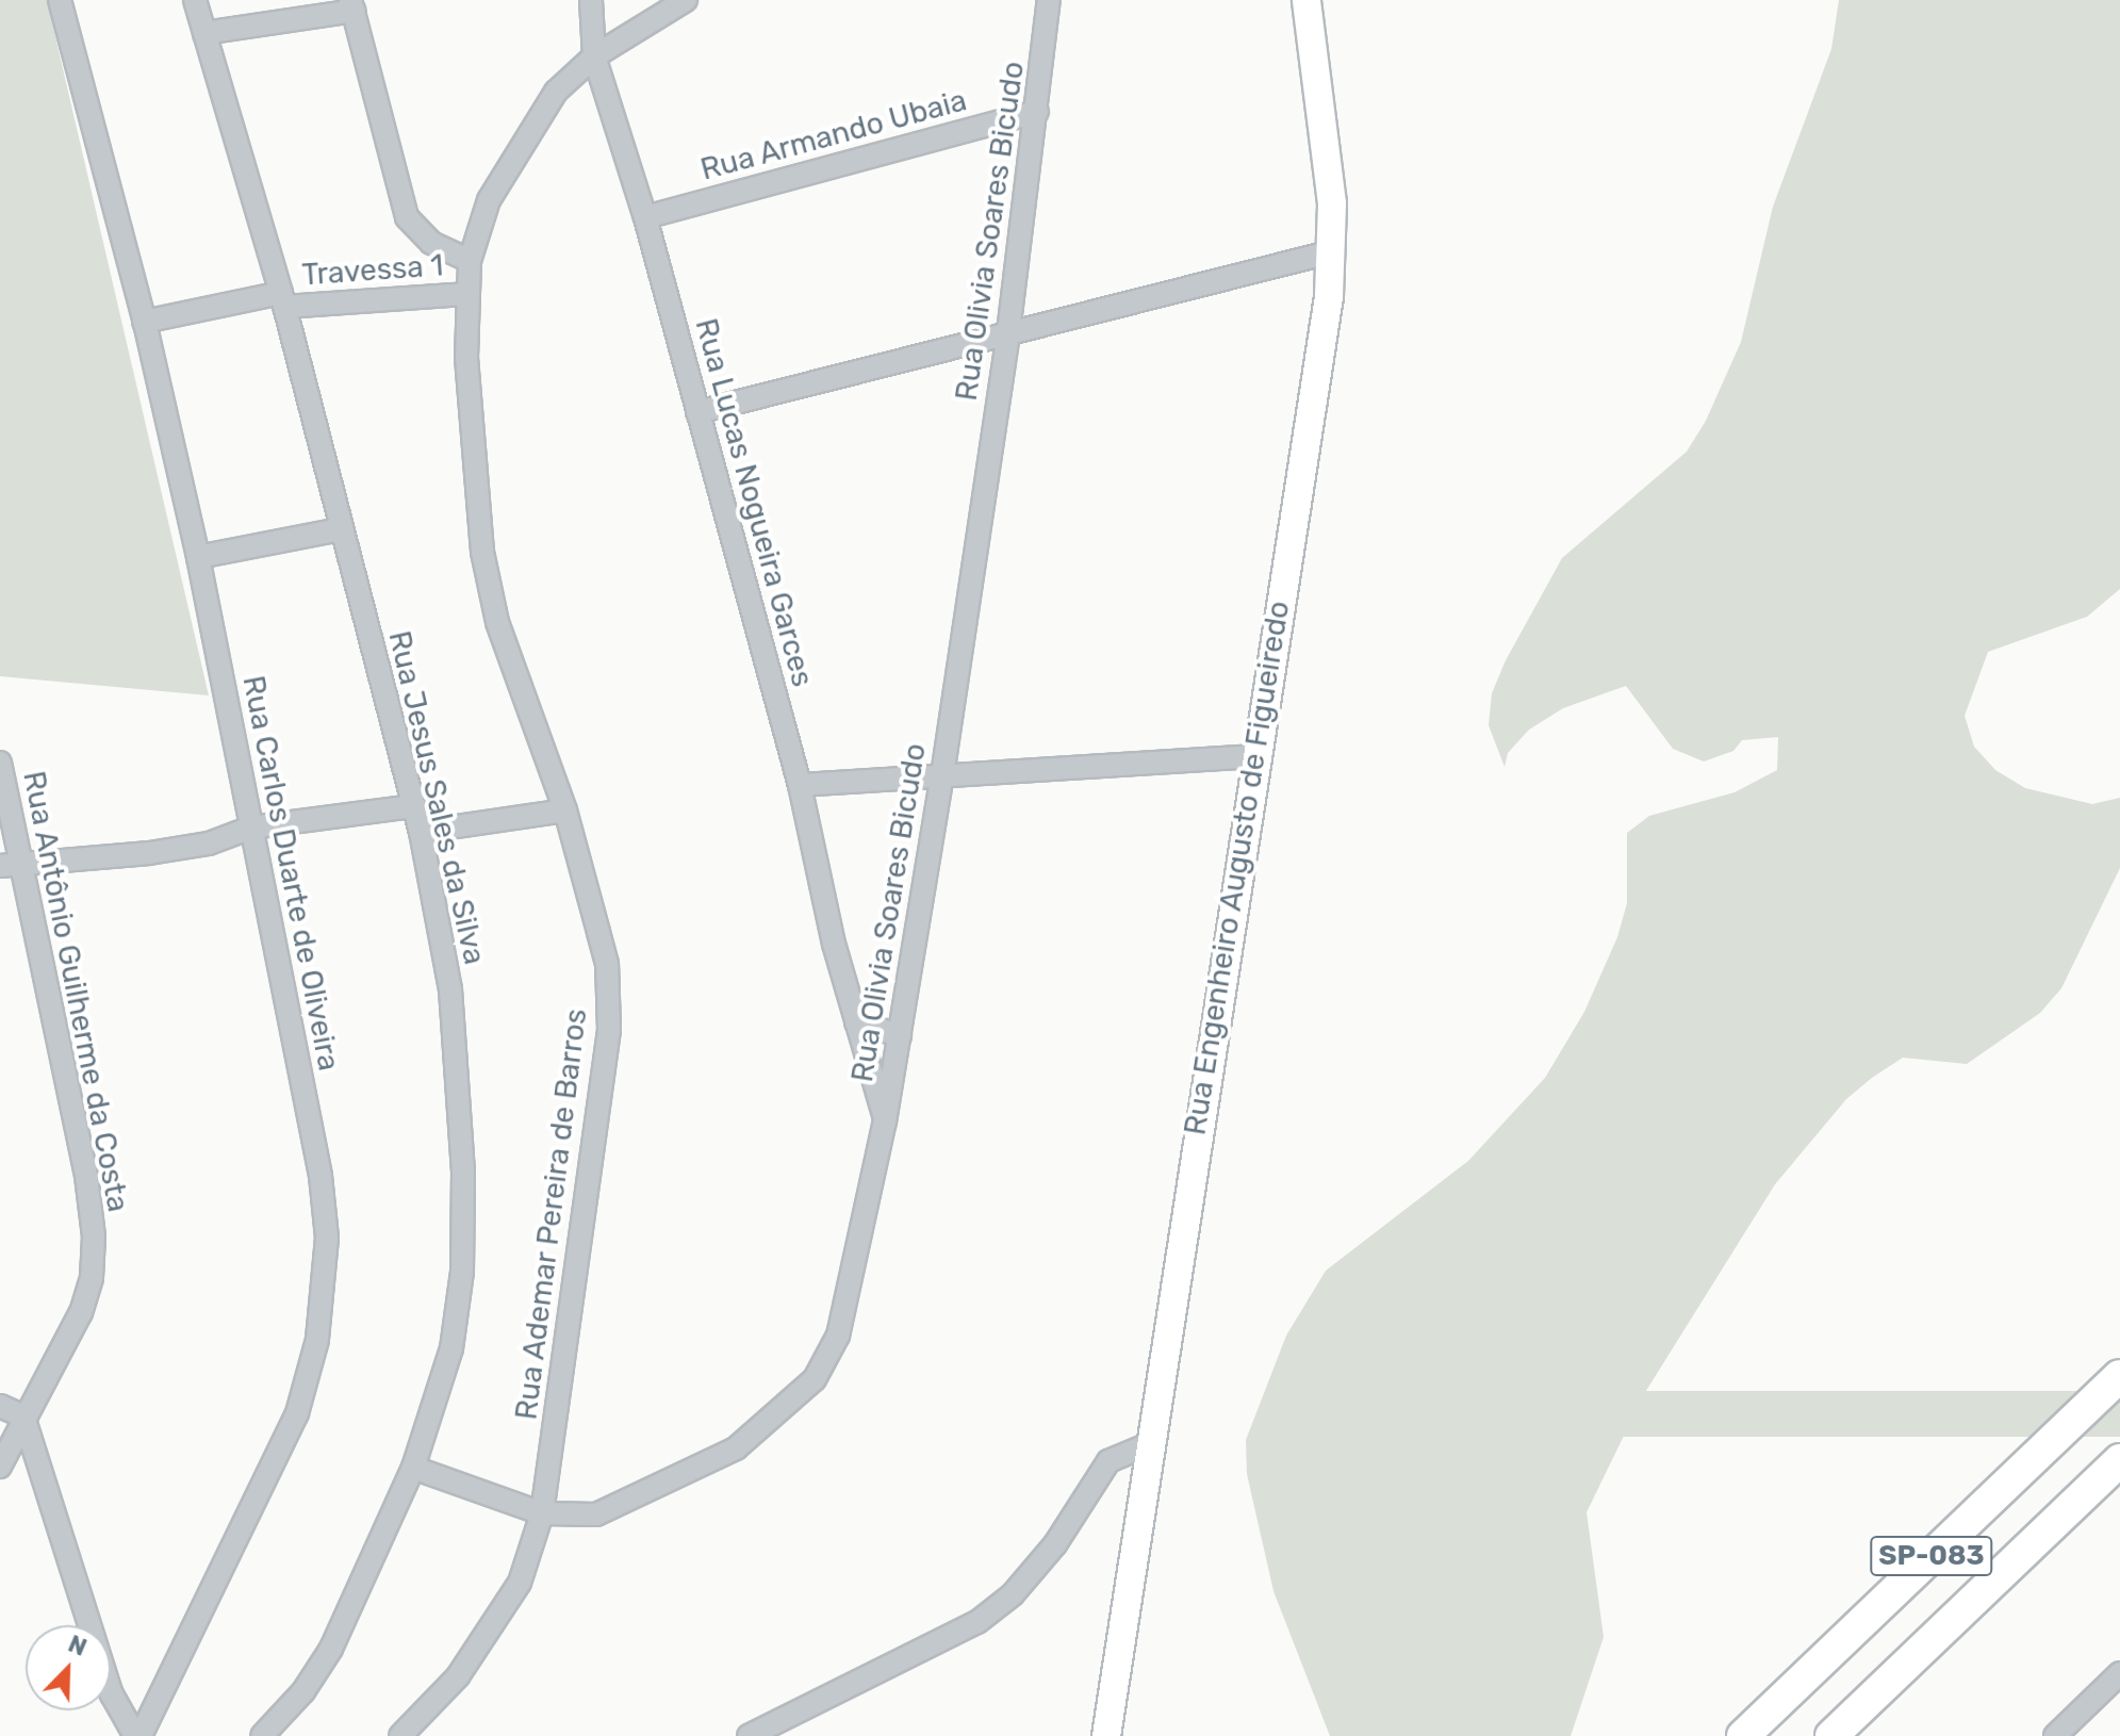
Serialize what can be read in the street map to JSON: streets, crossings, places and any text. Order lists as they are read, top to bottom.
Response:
{
  "streets": {
    "highway": ["SP-083"],
    "main road": ["Rua Engenheiro Augusto de Figueiredo"],
    "street": [
      "Rua Armando Ubaia",
      "Rua Olivia Soares Bicudo",
      "Travessa 1",
      "Rua Lucas Nogueira Garces",
      "Rua Jesus Sales da Silva",
      "Rua Carlos Duarte de Oliveira",
      "Rua Antônio Guilherme da Costa",
      "Rua Ademar Pereira de Barros"
    ]
  },
  "crossings": [
    ["Rua Armando Ubaia", "Rua Olivia Soares Bicudo"],
    ["Rua Armando Ubaia", "Rua Lucas Nogueira Garces"],
    ["Rua Olivia Soares Bicudo", "Rua Lucas Nogueira Garces"],
    ["Rua Olivia Soares Bicudo", "Rua Jesus Sales da Silva"],
    ["Rua Olivia Soares Bicudo", "Rua Ademar Pereira de Barros"],
    ["Travessa 1", "Rua Jesus Sales da Silva"],
    ["Travessa 1", "Rua Carlos Duarte de Oliveira"],
    ["Travessa 1", "Rua Ademar Pereira de Barros"],
    ["Rua Lucas Nogueira Garces", "Rua Ademar Pereira de Barros"]
  ],
  "north": "top right"
}
